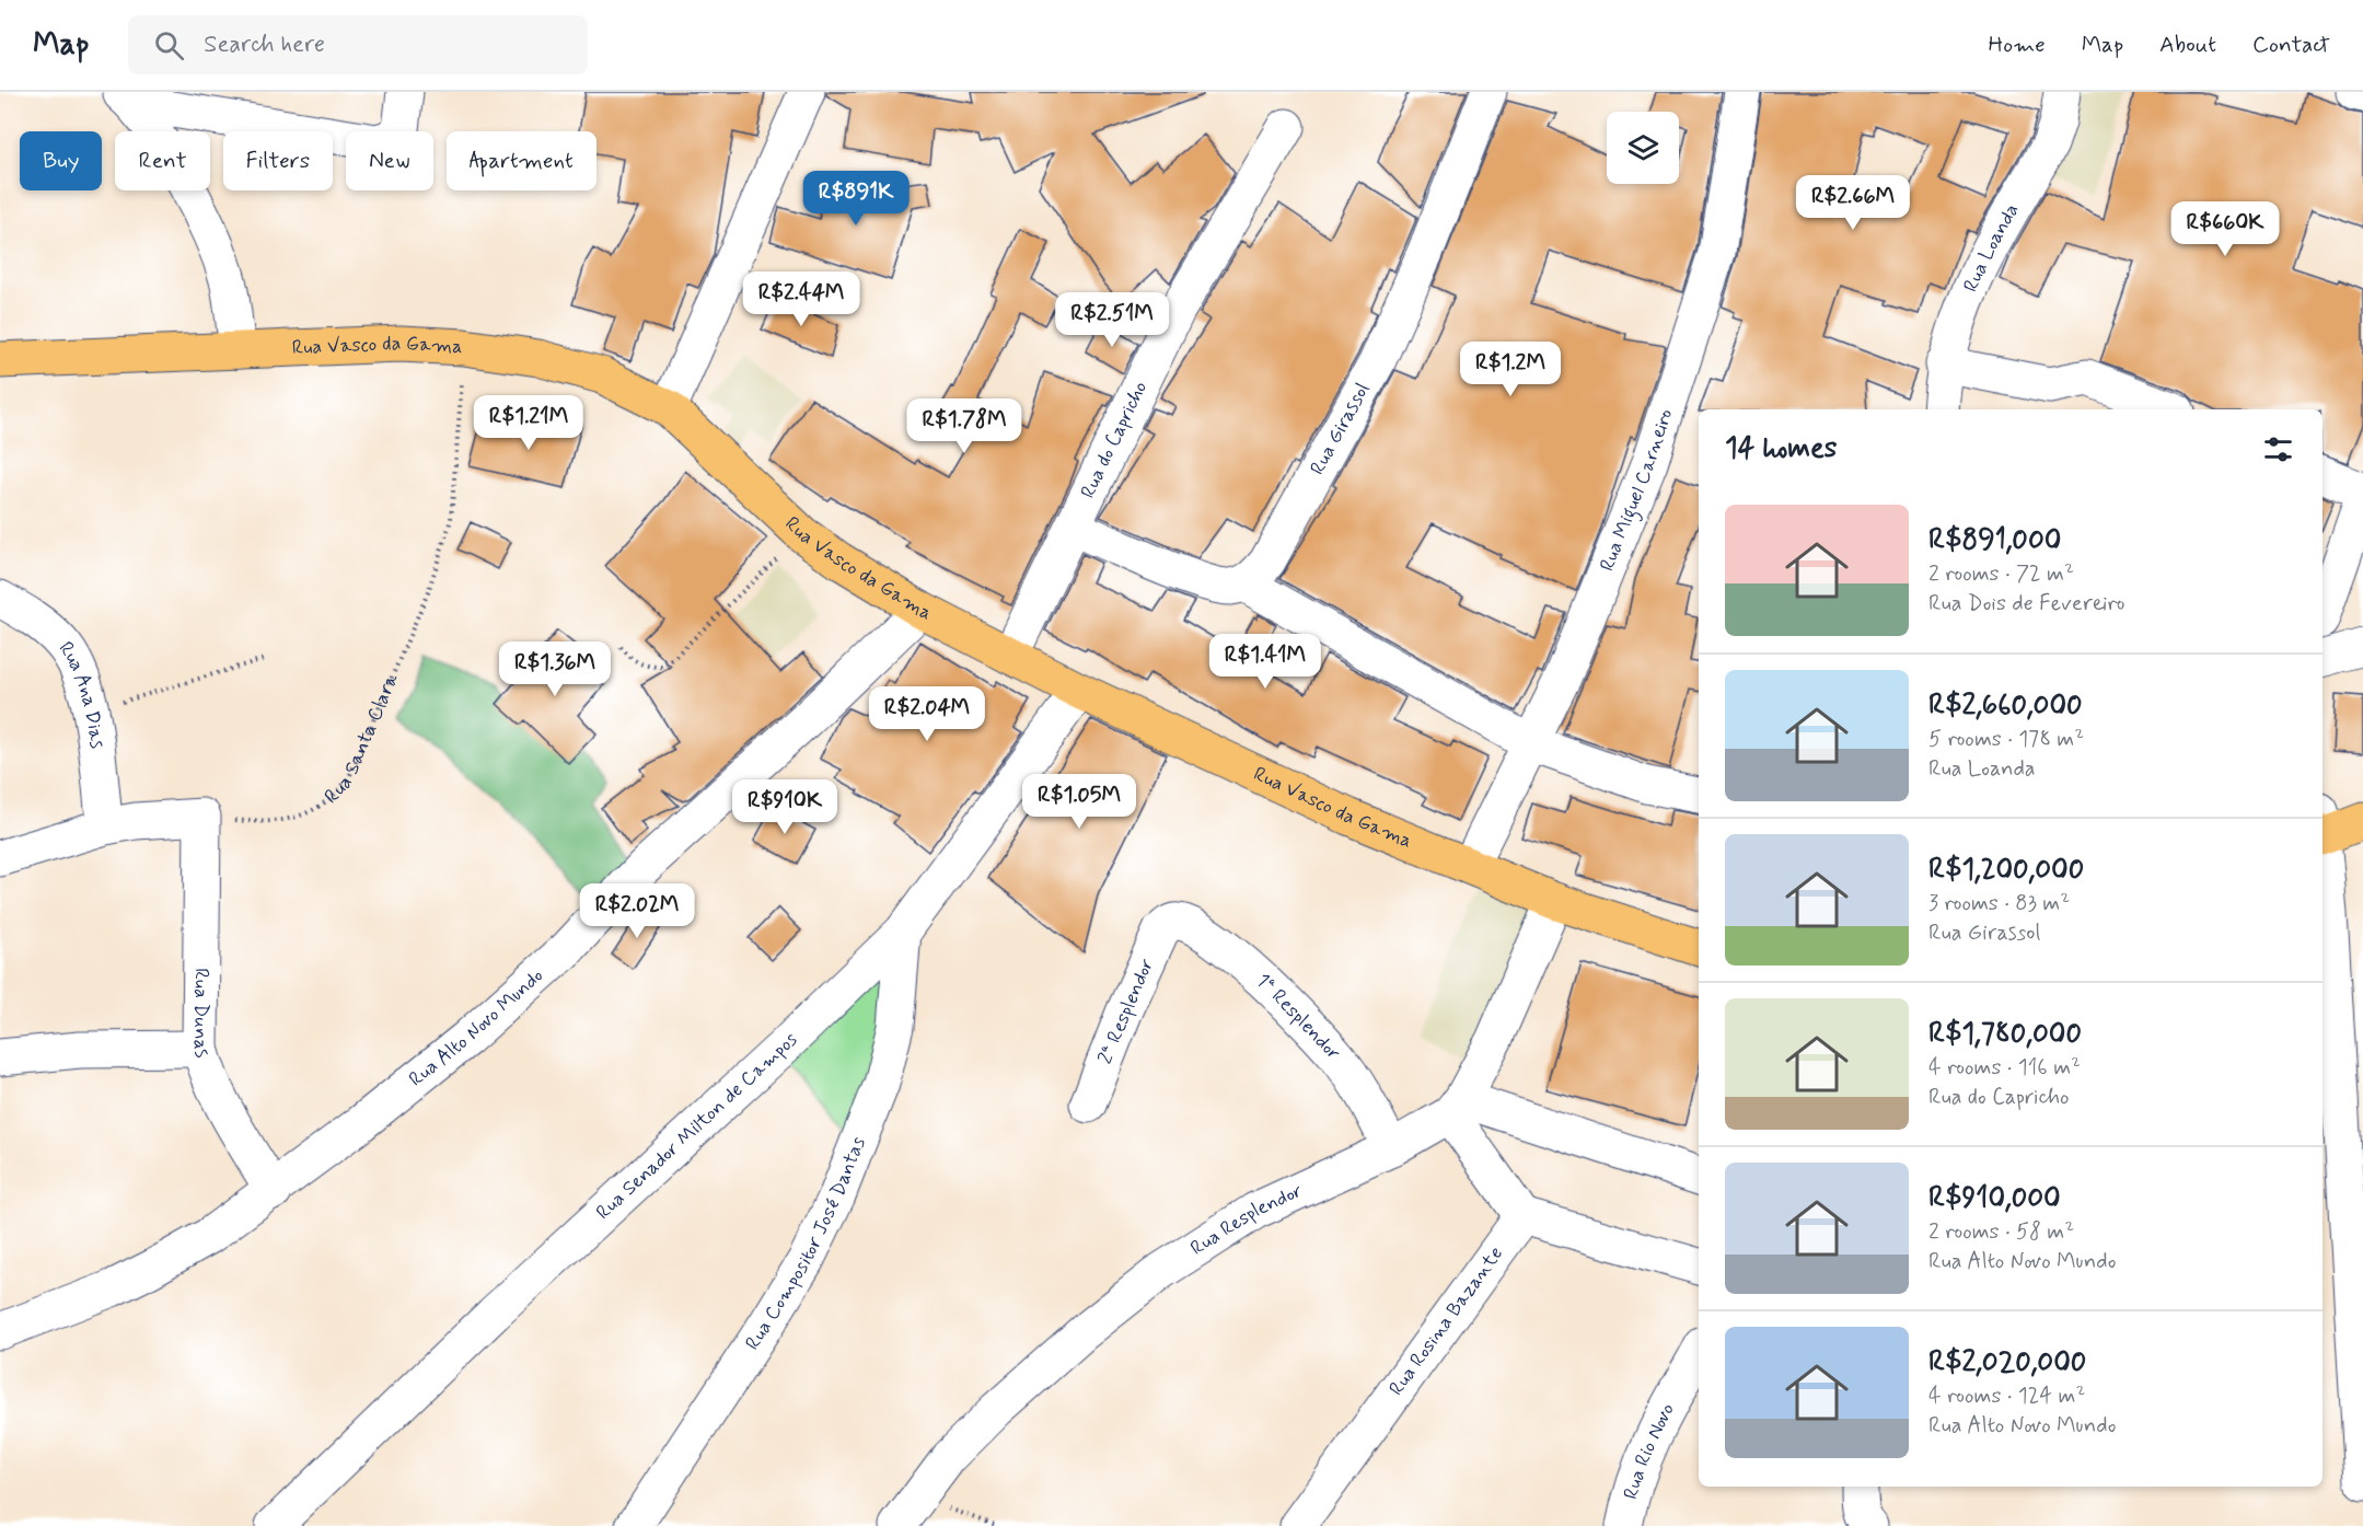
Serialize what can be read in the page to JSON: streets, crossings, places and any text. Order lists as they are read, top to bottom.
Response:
{
  "streets": {
    "main road": ["Rua Vasco da Gama"],
    "street": [
      "Rua Loanda",
      "Rua Girassol",
      "Rua do Capricho",
      "Rua Miguel Carneiro",
      "Rua Ana Dias",
      "2ª Resplendor",
      "Rua Dunas",
      "1ª Resplendor",
      "Rua Alto Novo Mundo",
      "Rua Senador Milton de Campos",
      "Rua Resplendor",
      "Rua Compositor José Dantas",
      "Rua Rosina Bazante",
      "Rua Rio Novo"
    ],
    "path": ["Rua Santa Clara"]
  },
  "crossings": [
    ["Rua Vasco da Gama", "Rua do Capricho"],
    ["Rua Vasco da Gama", "Rua Miguel Carneiro"],
    ["Rua Vasco da Gama", "Rua Santa Clara"],
    ["Rua Vasco da Gama", "Rua Alto Novo Mundo"],
    ["Rua Vasco da Gama", "Rua Senador Milton de Campos"],
    ["Rua Santa Clara", "Rua Dunas"],
    ["2ª Resplendor", "1ª Resplendor"],
    ["Rua Dunas", "Rua Alto Novo Mundo"],
    ["1ª Resplendor", "Rua Resplendor"],
    ["Rua Senador Milton de Campos", "Rua Compositor José Dantas"]
  ],
  "page": {
    "header": "Map",
    "search": "Search here",
    "nav": [
      "Home",
      "Map",
      "About",
      "Contact"
    ],
    "chip": [
      "Buy",
      "Rent",
      "Filters",
      "New",
      "Apartment"
    ],
    "price": [
      "R$891K",
      "R$2.66M",
      "R$660K",
      "R$2.44M",
      "R$2.51M",
      "R$1.2M",
      "R$1.21M",
      "R$1.78M",
      "R$1.41M",
      "R$1.36M",
      "R$2.04M",
      "R$1.05M",
      "R$910K",
      "R$2.02M"
    ],
    "heading": "14 homes",
    "list": [
      {
        "name": "R$891,000",
        "note": "2 rooms · 72 m² · Rua Dois de Fevereiro"
      },
      {
        "name": "R$2,660,000",
        "note": "5 rooms · 178 m² · Rua Loanda"
      },
      {
        "name": "R$1,200,000",
        "note": "3 rooms · 83 m² · Rua Girassol"
      },
      {
        "name": "R$1,780,000",
        "note": "4 rooms · 116 m² · Rua do Capricho"
      },
      {
        "name": "R$910,000",
        "note": "2 rooms · 58 m² · Rua Alto Novo Mundo"
      },
      {
        "name": "R$2,020,000",
        "note": "4 rooms · 124 m² · Rua Alto Novo Mundo"
      }
    ]
  }
}
